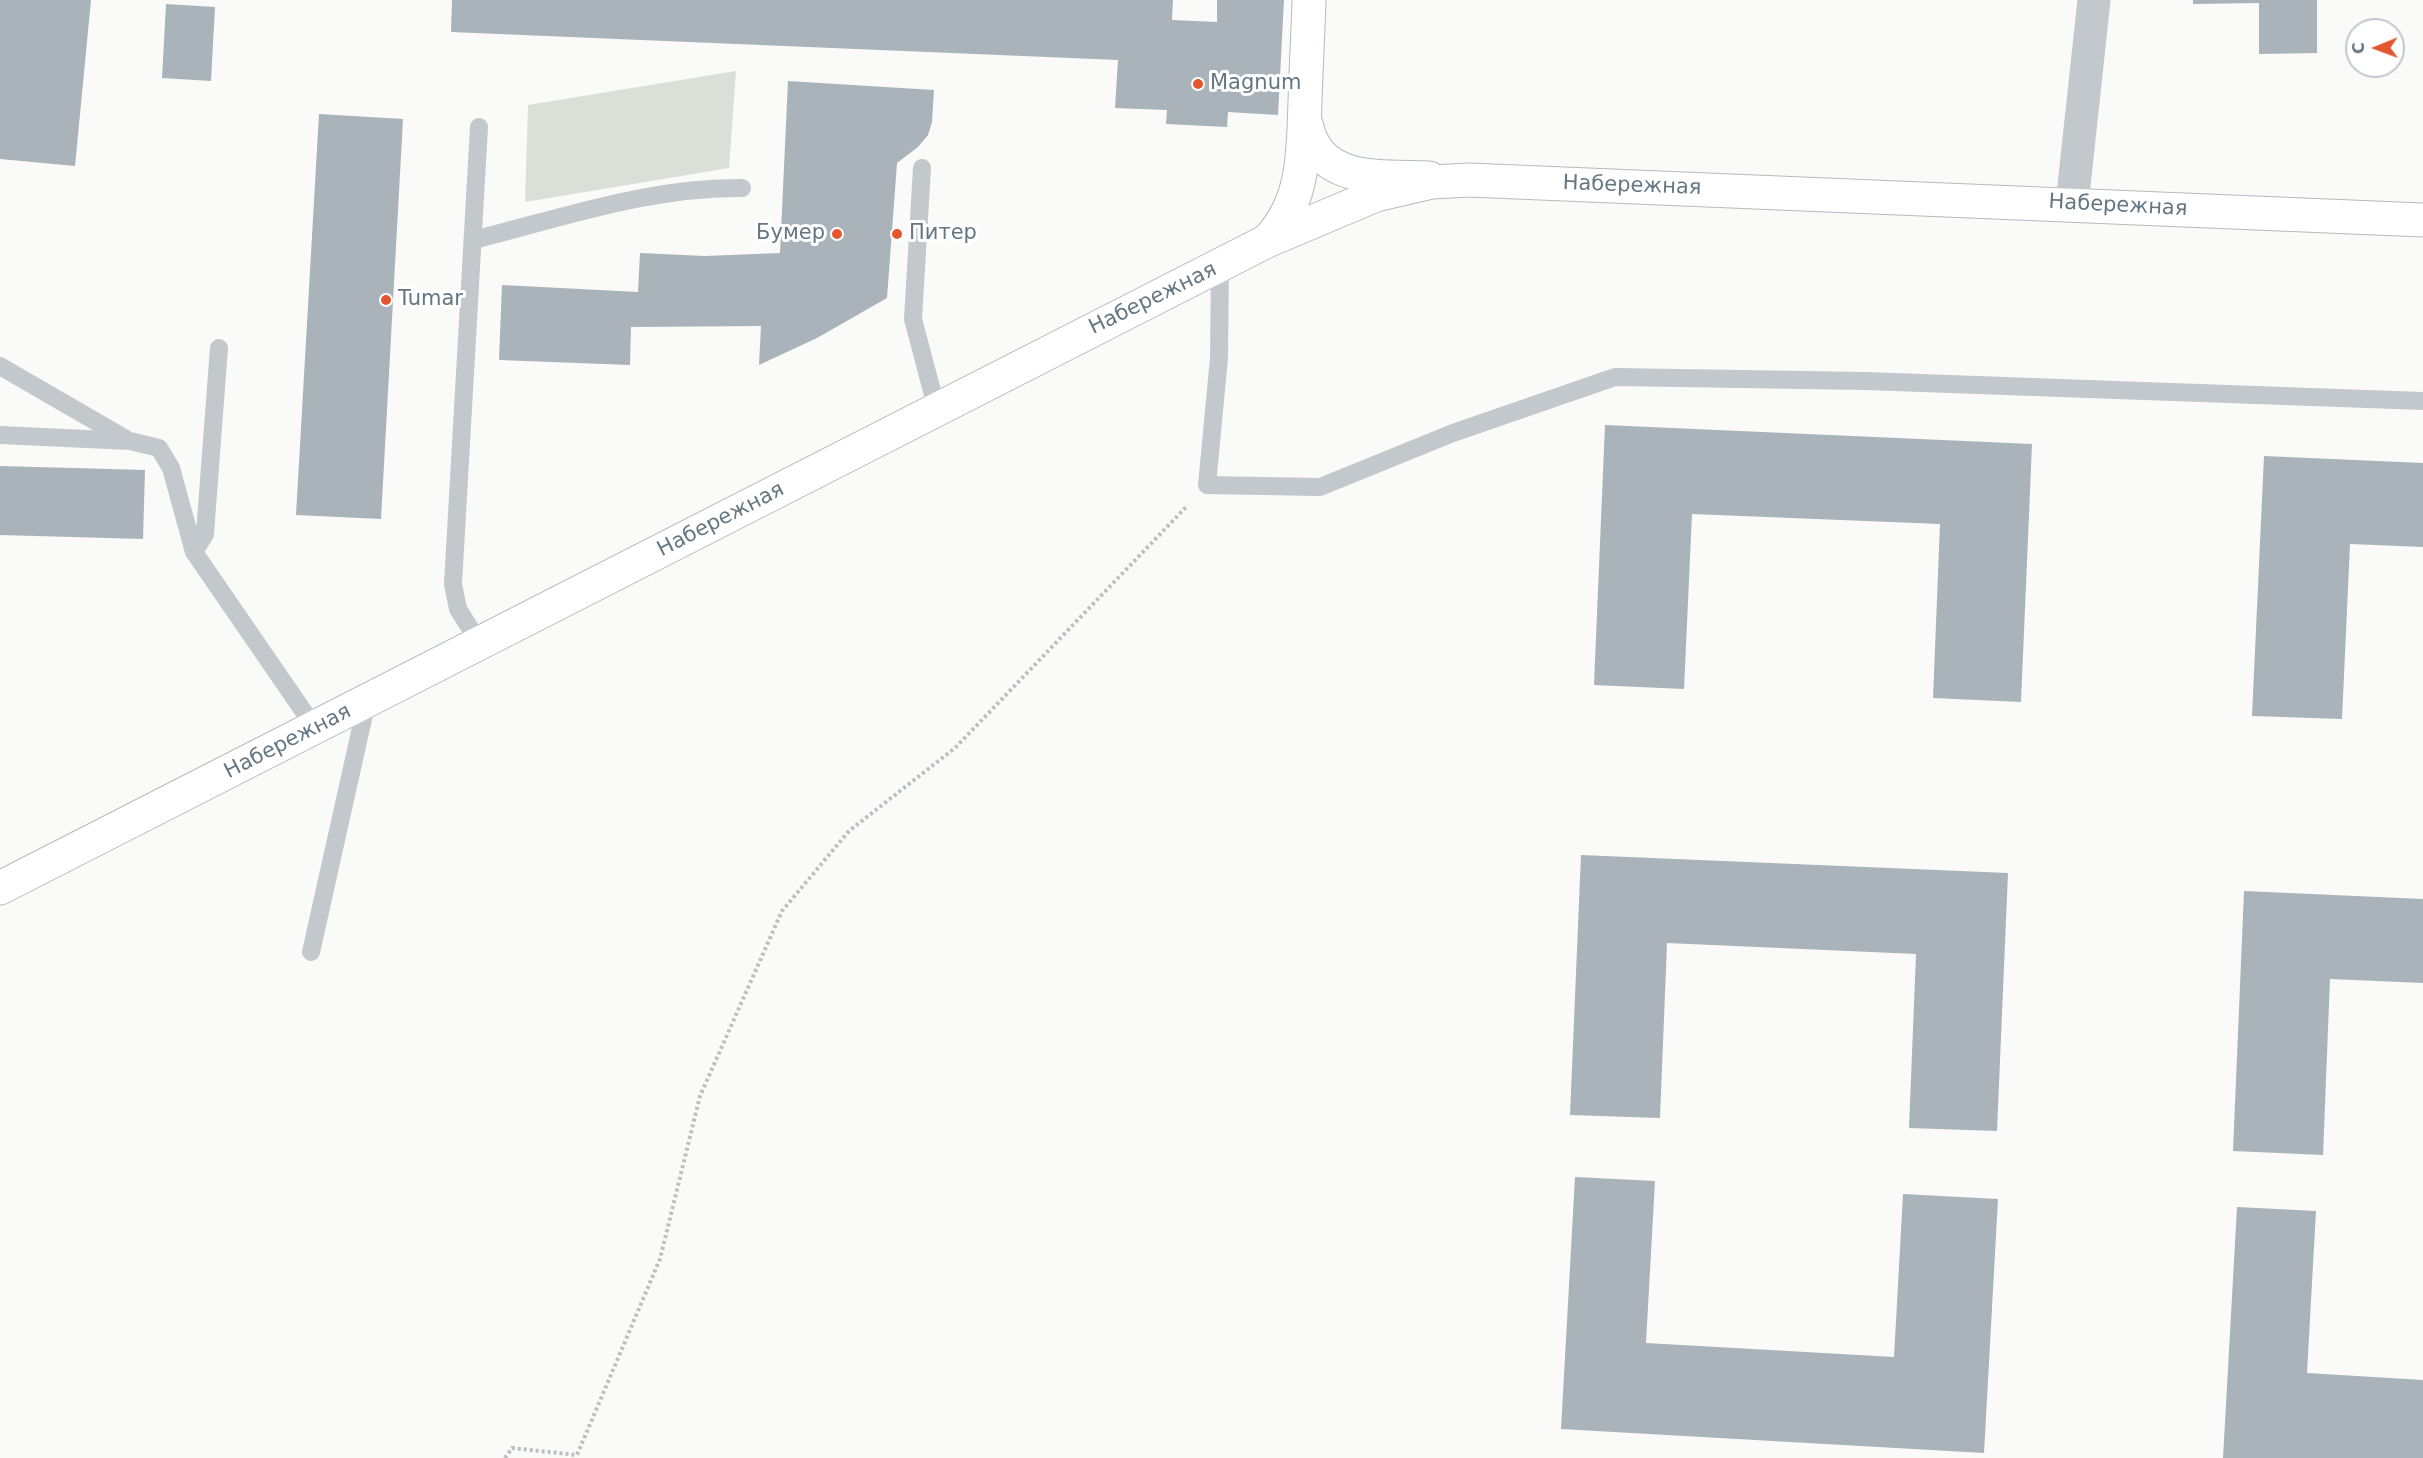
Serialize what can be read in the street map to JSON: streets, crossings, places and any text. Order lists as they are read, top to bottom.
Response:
{
  "streets": {
    "main road": ["Набережная"]
  },
  "places": [
    "Magnum",
    "Бумер",
    "Питер",
    "Tumar"
  ],
  "north": "left"
}
